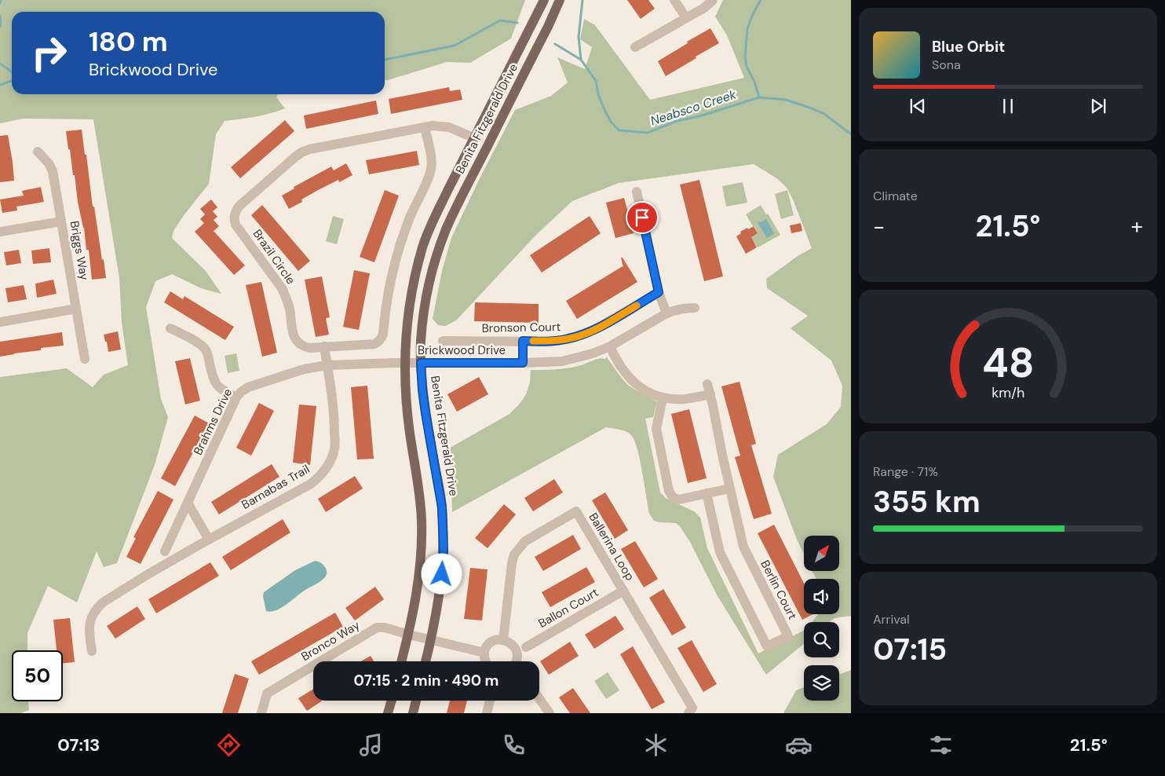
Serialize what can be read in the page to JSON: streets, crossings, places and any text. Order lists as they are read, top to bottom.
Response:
{
  "streets": {
    "main road": ["Benita Fitzgerald Drive"],
    "street": [
      "Briggs Way",
      "Brazil Circle",
      "Bronson Court",
      "Brickwood Drive",
      "Brahms Drive",
      "Barnabas Trail",
      "Ballerina Loop",
      "Berlin Court",
      "Ballon Court",
      "Bronco Way"
    ]
  },
  "crossings": [
    ["Benita Fitzgerald Drive", "Brazil Circle"],
    ["Benita Fitzgerald Drive", "Brickwood Drive"],
    ["Benita Fitzgerald Drive", "Brahms Drive"],
    ["Benita Fitzgerald Drive", "Bronco Way"],
    ["Brazil Circle", "Barnabas Trail"],
    ["Brickwood Drive", "Brahms Drive"],
    ["Brahms Drive", "Barnabas Trail"],
    ["Ballerina Loop", "Ballon Court"]
  ],
  "water": ["Neabsco Creek"],
  "north": "top right",
  "page": {
    "turn": ["180 m", "Brickwood Drive"],
    "song": ["Blue Orbit", "Sona"],
    "tile": [
      "Climate",
      ["Range · 71%", "355 km"],
      ["Arrival", "07:15"]
    ],
    "heat": ["−", "21.5°", "+"],
    "limit": "50",
    "trip": "07:15 · 2 min · 490 m",
    "tabs": ["07:13", "21.5°"],
    "gauge": ["48", "km/h"]
  }
}
